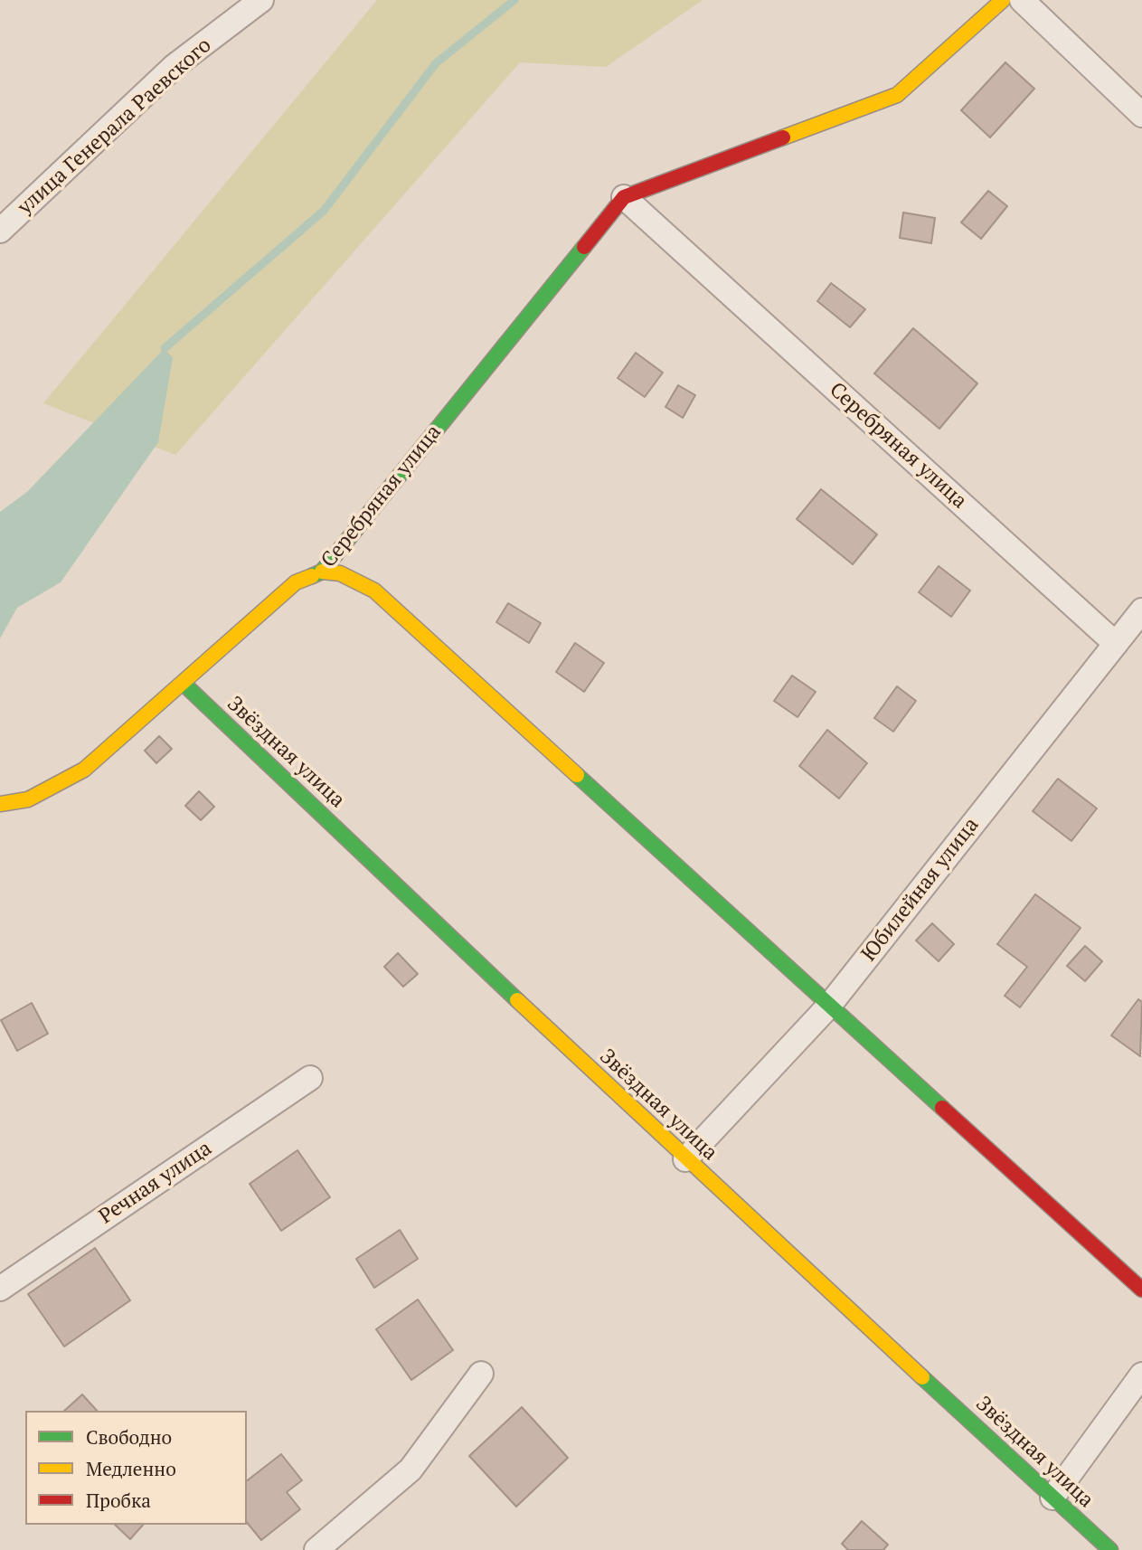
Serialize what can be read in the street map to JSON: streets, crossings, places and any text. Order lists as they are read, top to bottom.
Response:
{
  "streets": {
    "street": [
      "улица Генерала Раевского",
      "Серебряная улица",
      "Звёздная улица",
      "Юбилейная улица",
      "Речная улица"
    ]
  },
  "crossings": [
    ["Серебряная улица", "Звёздная улица"],
    ["Серебряная улица", "Юбилейная улица"],
    ["Звёздная улица", "Юбилейная улица"]
  ],
  "legend": ["Свободно", "Медленно", "Пробка"]
}
